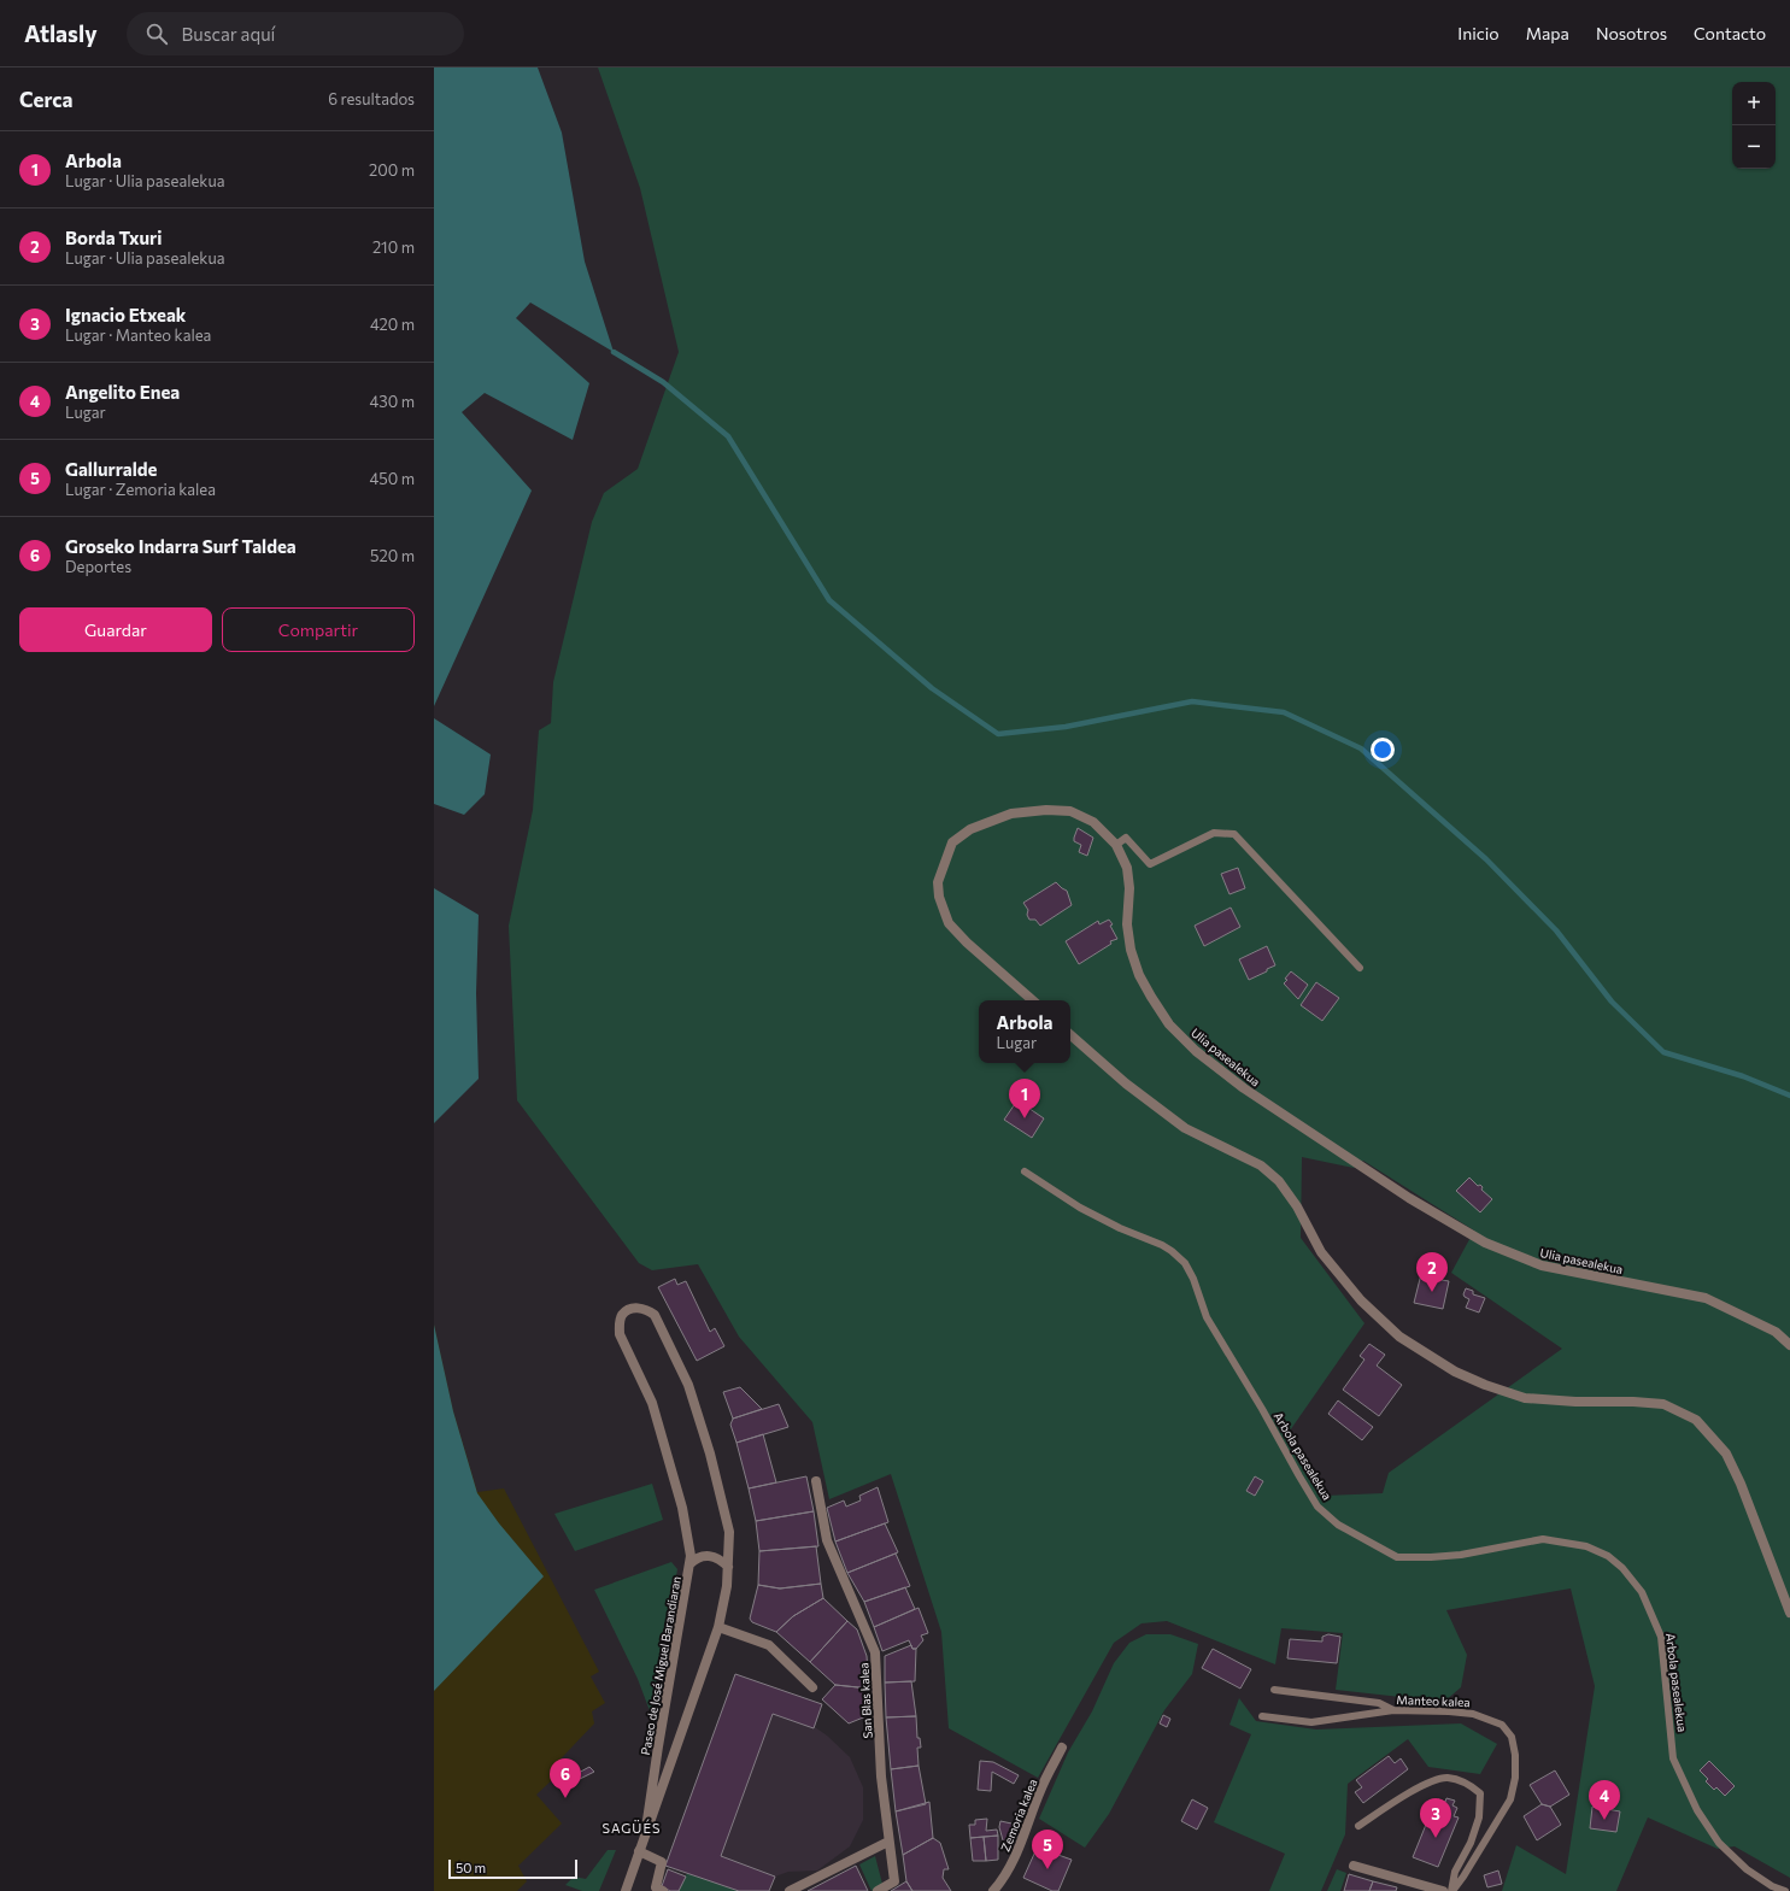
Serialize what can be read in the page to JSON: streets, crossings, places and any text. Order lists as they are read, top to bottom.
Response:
{
  "streets": {
    "street": [
      "Ulia pasealekua",
      "Paseo de José Miguel Barandiaran",
      "San Blas kalea",
      "Zemoria kalea"
    ],
    "lane": ["Arbola pasealekua", "Manteo kalea"]
  },
  "districts": ["SAGÜÉS"],
  "scale_bar": "50 m",
  "page": {
    "header": "Atlasly",
    "search": "Buscar aquí",
    "nav": [
      "Inicio",
      "Mapa",
      "Nosotros",
      "Contacto"
    ],
    "heading": ["Cerca", "6 resultados"],
    "map_buttons": ["+", "−"],
    "list": [
      {
        "mark": "1",
        "name": "Arbola",
        "note": "Lugar · Ulia pasealekua",
        "value": "200 m"
      },
      {
        "mark": "2",
        "name": "Borda Txuri",
        "note": "Lugar · Ulia pasealekua",
        "value": "210 m"
      },
      {
        "mark": "3",
        "name": "Ignacio Etxeak",
        "note": "Lugar · Manteo kalea",
        "value": "420 m"
      },
      {
        "mark": "4",
        "name": "Angelito Enea",
        "note": "Lugar",
        "value": "430 m"
      },
      {
        "mark": "5",
        "name": "Gallurralde",
        "note": "Lugar · Zemoria kalea",
        "value": "450 m"
      },
      {
        "mark": "6",
        "name": "Groseko Indarra Surf Taldea",
        "note": "Deportes",
        "value": "520 m"
      }
    ],
    "buttons": ["Guardar", "Compartir"],
    "popup": ["Arbola", "Lugar"],
    "pins": [
      "1",
      "2",
      "6",
      "4",
      "3",
      "5"
    ],
    "scale": "50 m"
  }
}
